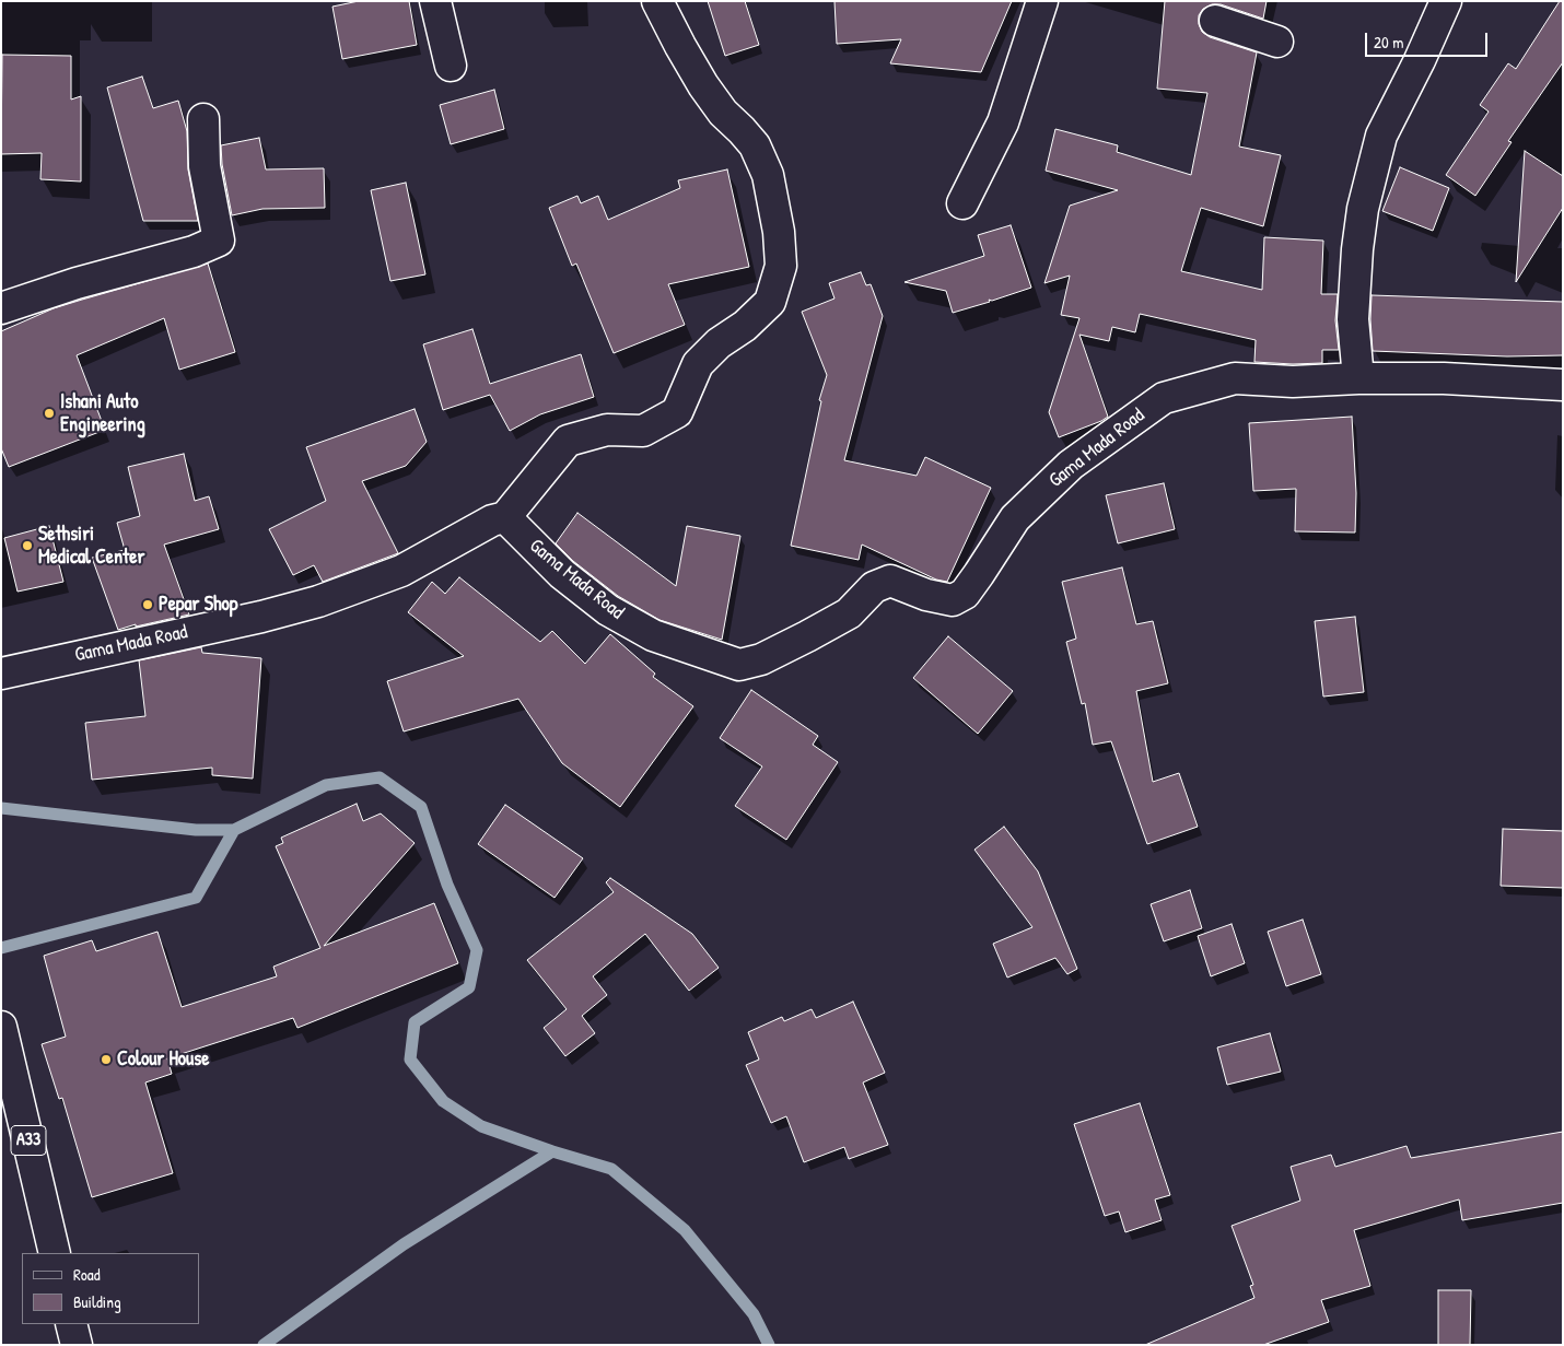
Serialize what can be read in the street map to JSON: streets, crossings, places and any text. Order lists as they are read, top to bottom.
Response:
{
  "streets": {
    "main road": ["Gama Mada Road", "A33"]
  },
  "places": [
    "Ishani Auto Engineering",
    "Sethsiri Medical Center",
    "Pepar Shop",
    "Colour House"
  ],
  "legend": ["Road", "Building"],
  "scale_bar": "20 m"
}
